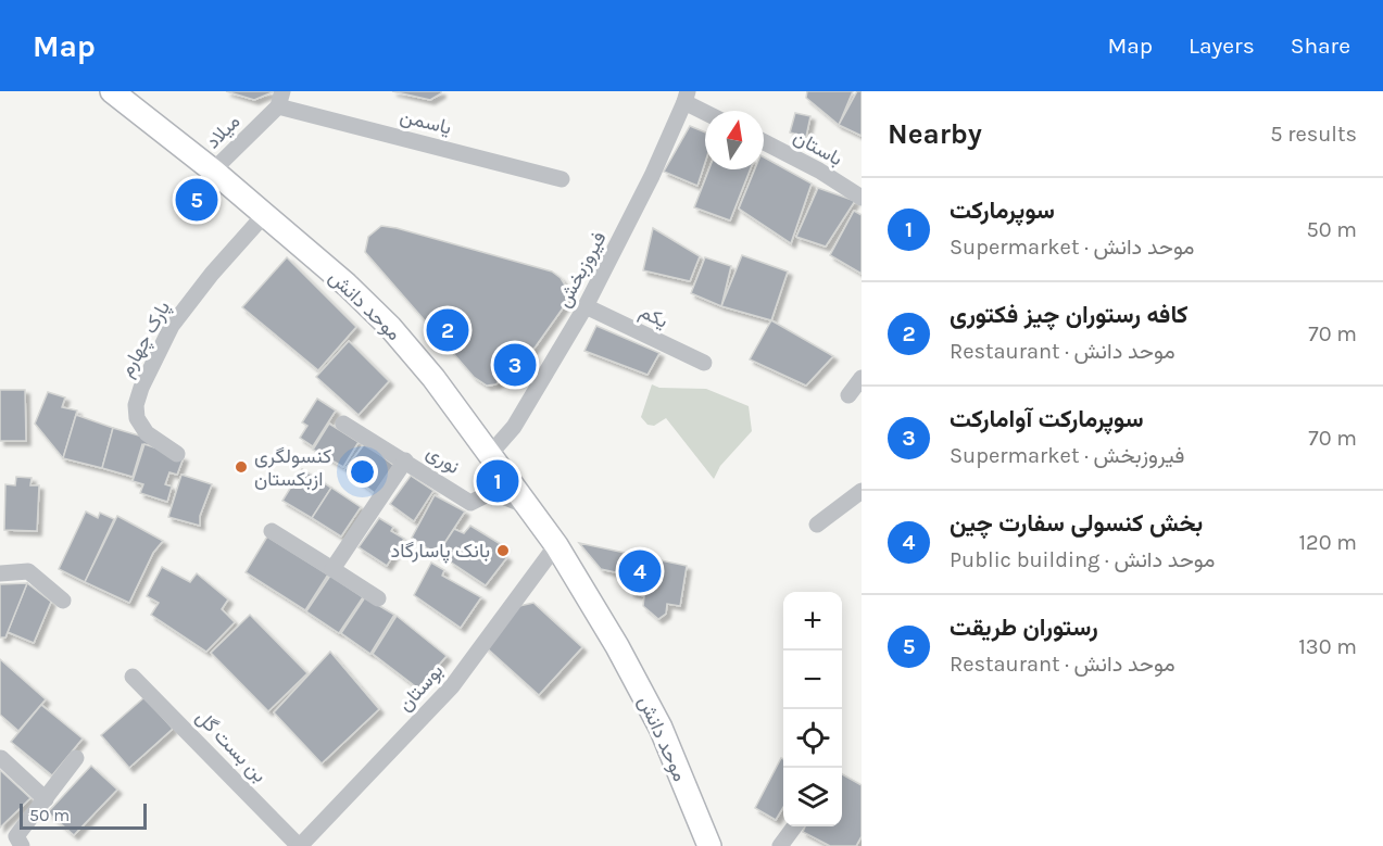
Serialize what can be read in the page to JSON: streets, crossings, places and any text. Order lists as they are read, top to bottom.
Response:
{
  "streets": {
    "main road": ["موحد دانش"],
    "street": [
      "یاسمن",
      "میلاد",
      "باستان",
      "فیروزبخش",
      "یکم",
      "پارک چهارم",
      "نوری",
      "بوستان",
      "بن بست گل"
    ]
  },
  "crossings": [
    ["یاسمن", "میلاد"],
    ["میلاد", "موحد دانش"],
    ["فیروزبخش", "موحد دانش"],
    ["فیروزبخش", "یکم"],
    ["موحد دانش", "پارک چهارم"],
    ["موحد دانش", "نوری"],
    ["موحد دانش", "بوستان"],
    ["بوستان", "بن بست گل"]
  ],
  "places": ["کنسولگری ازبکستان", "بانک پاسارگاد"],
  "scale_bar": "50 m",
  "north": "top",
  "page": {
    "header": "Map",
    "nav": ["Map", "Layers", "Share"],
    "heading": ["Nearby", "5 results"],
    "pins": [
      "5",
      "2",
      "3",
      "1",
      "4"
    ],
    "list": [
      {
        "mark": "1",
        "name": "سوپرمارکت",
        "note": "Supermarket · موحد دانش",
        "value": "50 m"
      },
      {
        "mark": "2",
        "name": "کافه رستوران چیز فکتوری",
        "note": "Restaurant · موحد دانش",
        "value": "70 m"
      },
      {
        "mark": "3",
        "name": "سوپرمارکت آوامارکت",
        "note": "Supermarket · فیروزبخش",
        "value": "70 m"
      },
      {
        "mark": "4",
        "name": "بخش کنسولی سفارت چین",
        "note": "Public building · موحد دانش",
        "value": "120 m"
      },
      {
        "mark": "5",
        "name": "رستوران طریقت",
        "note": "Restaurant · موحد دانش",
        "value": "130 m"
      }
    ],
    "map_buttons": ["+", "−"],
    "scale": "50 m"
  }
}
